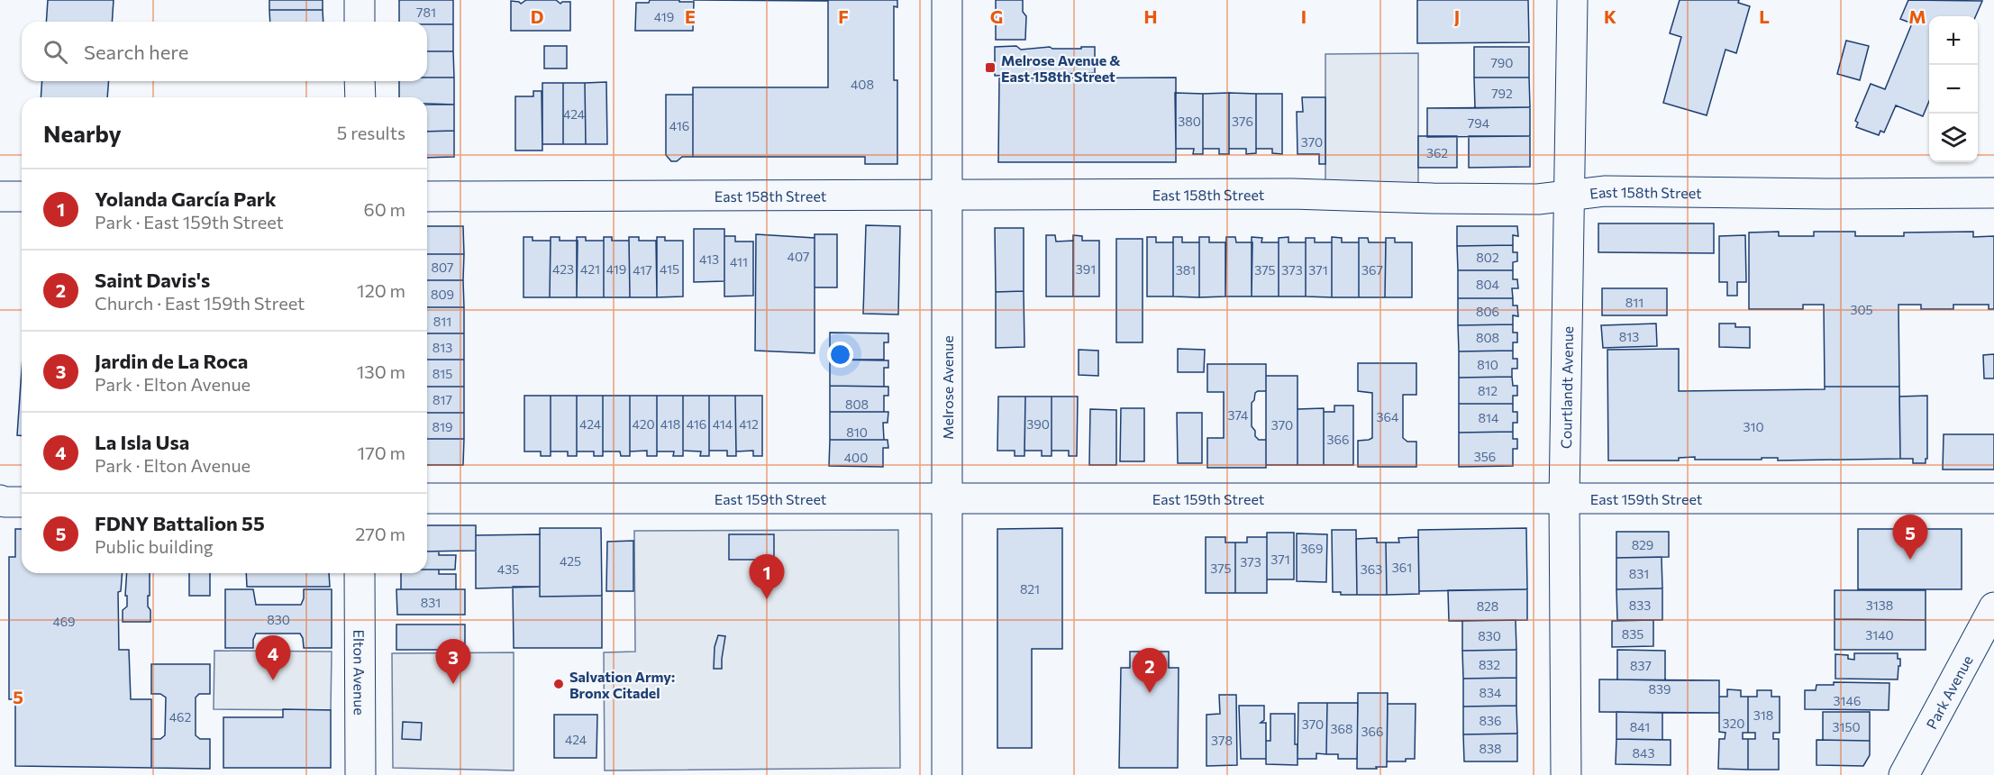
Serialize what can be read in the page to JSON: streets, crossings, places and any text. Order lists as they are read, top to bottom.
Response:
{
  "streets": {
    "street": [
      "East 158th Street",
      "Melrose Avenue",
      "Courtlandt Avenue",
      "East 159th Street",
      "Elton Avenue",
      "Park Avenue"
    ]
  },
  "crossings": [
    ["East 158th Street", "Melrose Avenue"],
    ["East 158th Street", "Courtlandt Avenue"],
    ["Melrose Avenue", "East 159th Street"],
    ["Courtlandt Avenue", "East 159th Street"]
  ],
  "places": {
    "transit": ["Melrose Avenue & East 158th Street"],
    "other": ["Salvation Army: Bronx Citadel"]
  },
  "house_numbers": [
    "781",
    "419",
    "790",
    "408",
    "792",
    "424",
    "380",
    "376",
    "794",
    "416",
    "370",
    "362",
    "407",
    "802",
    "413",
    "411",
    "807",
    "423",
    "421",
    "419",
    "415",
    "391",
    "417",
    "381",
    "375",
    "373",
    "371",
    "367",
    "804",
    "809",
    "811",
    "305",
    "806",
    "811",
    "813",
    "808",
    "813",
    "810",
    "815",
    "812",
    "817",
    "808",
    "374",
    "364",
    "814",
    "424",
    "420",
    "418",
    "416",
    "414",
    "412",
    "390",
    "370",
    "819",
    "310",
    "810",
    "366",
    "356",
    "400",
    "829",
    "369",
    "371",
    "425",
    "373",
    "361",
    "375",
    "435",
    "363",
    "831",
    "821",
    "831",
    "833",
    "3138",
    "828",
    "830",
    "469",
    "835",
    "3140",
    "830",
    "832",
    "837",
    "839",
    "834",
    "3146",
    "318",
    "462",
    "836",
    "320",
    "370",
    "841",
    "3150",
    "368",
    "366",
    "424",
    "378",
    "838",
    "843"
  ],
  "page": {
    "map_buttons": ["+", "−"],
    "search": "Search here",
    "heading": ["Nearby", "5 results"],
    "list": [
      {
        "mark": "1",
        "name": "Yolanda García Park",
        "note": "Park · East 159th Street",
        "value": "60 m"
      },
      {
        "mark": "2",
        "name": "Saint Davis's",
        "note": "Church · East 159th Street",
        "value": "120 m"
      },
      {
        "mark": "3",
        "name": "Jardin de La Roca",
        "note": "Park · Elton Avenue",
        "value": "130 m"
      },
      {
        "mark": "4",
        "name": "La Isla Usa",
        "note": "Park · Elton Avenue",
        "value": "170 m"
      },
      {
        "mark": "5",
        "name": "FDNY Battalion 55",
        "note": "Public building",
        "value": "270 m"
      }
    ],
    "pins": [
      "5",
      "1",
      "4",
      "3",
      "2"
    ]
  },
  "grid": {
    "columns": [
      "D",
      "E",
      "F",
      "G",
      "H",
      "I",
      "J",
      "K",
      "L",
      "M"
    ],
    "rows": ["5"]
  }
}
